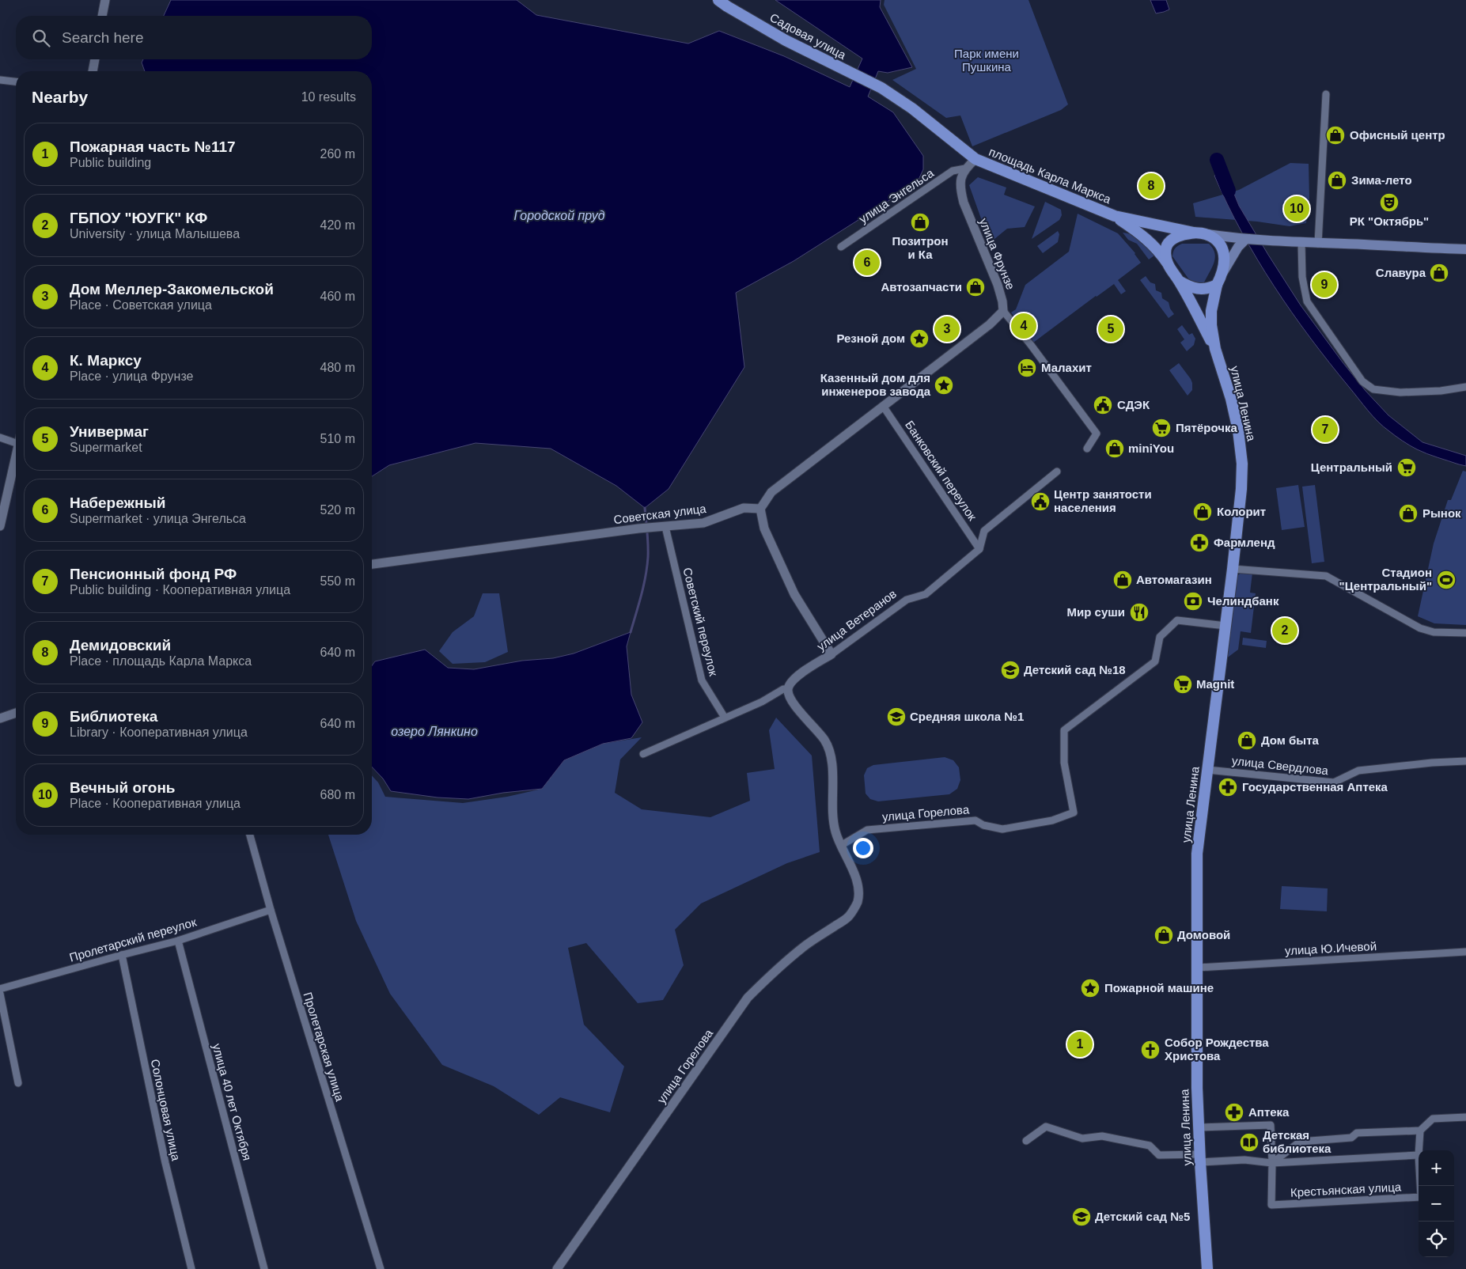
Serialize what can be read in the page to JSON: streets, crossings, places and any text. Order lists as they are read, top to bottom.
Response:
{
  "streets": {
    "main road": ["Садовая улица", "площадь Карла Маркса", "улица Ленина"],
    "street": [
      "улица Энгельса",
      "улица Фрунзе",
      "Банковский переулок",
      "Советская улица",
      "улица Ветеранов",
      "Советский переулок",
      "улица Свердлова",
      "улица Горелова",
      "Пролетарский переулок",
      "улица Ю.Ичевой",
      "Пролетарская улица",
      "улица 40 лет Октября",
      "Солонцовая улица",
      "Крестьянская улица"
    ]
  },
  "crossings": [
    ["Садовая улица", "площадь Карла Маркса"],
    ["улица Энгельса", "улица Фрунзе"],
    ["улица Ленина", "улица Свердлова"],
    ["улица Ленина", "улица Горелова"],
    ["улица Ленина", "улица Ю.Ичевой"],
    ["улица Ленина", "Крестьянская улица"],
    ["Банковский переулок", "улица Ветеранов"],
    ["Советская улица", "Советский переулок"],
    ["улица Ветеранов", "Советский переулок"],
    ["Пролетарский переулок", "Пролетарская улица"],
    ["Пролетарский переулок", "улица 40 лет Октября"],
    ["Пролетарский переулок", "Солонцовая улица"]
  ],
  "water": ["Городской пруд", "озеро Лянкино"],
  "parks": ["Парк имени Пушкина"],
  "places": {
    "shop": [
      "Офисный центр",
      "Зима-лето",
      "Позитрон и Ка",
      "Славура",
      "Автозапчасти",
      "miniYou",
      "Колорит",
      "Рынок",
      "Автомагазин",
      "Дом быта",
      "Домовой"
    ],
    "theatre": ["РК \"Октябрь\""],
    "place": ["Резной дом", "Казенный дом для инженеров завода", "Пожарной машине"],
    "hotel": ["Малахит"],
    "public building": ["СДЭК", "Центр занятости населения"],
    "supermarket": ["Пятёрочка", "Центральный", "Magnit"],
    "pharmacy": ["Фармленд", "Государственная Аптека", "Аптека"],
    "sports": ["Стадион \"Центральный\""],
    "bank": ["Челиндбанк"],
    "restaurant": ["Мир суши"],
    "school or university": ["Детский сад №18", "Средняя школа №1", "Детский сад №5"],
    "church": ["Собор Рождества Христова"],
    "library": ["Детская библиотека"]
  },
  "page": {
    "search": "Search here",
    "heading": ["Nearby", "10 results"],
    "list": [
      {
        "mark": "1",
        "name": "Пожарная часть №117",
        "note": "Public building",
        "value": "260 m"
      },
      {
        "mark": "2",
        "name": "ГБПОУ \"ЮУГК\" КФ",
        "note": "University · улица Малышева",
        "value": "420 m"
      },
      {
        "mark": "3",
        "name": "Дом Меллер-Закомельской",
        "note": "Place · Советская улица",
        "value": "460 m"
      },
      {
        "mark": "4",
        "name": "К. Марксу",
        "note": "Place · улица Фрунзе",
        "value": "480 m"
      },
      {
        "mark": "5",
        "name": "Универмаг",
        "note": "Supermarket",
        "value": "510 m"
      },
      {
        "mark": "6",
        "name": "Набережный",
        "note": "Supermarket · улица Энгельса",
        "value": "520 m"
      },
      {
        "mark": "7",
        "name": "Пенсионный фонд РФ",
        "note": "Public building · Кооперативная улица",
        "value": "550 m"
      },
      {
        "mark": "8",
        "name": "Демидовский",
        "note": "Place · площадь Карла Маркса",
        "value": "640 m"
      },
      {
        "mark": "9",
        "name": "Библиотека",
        "note": "Library · Кооперативная улица",
        "value": "640 m"
      },
      {
        "mark": "10",
        "name": "Вечный огонь",
        "note": "Place · Кооперативная улица",
        "value": "680 m"
      }
    ],
    "pins": [
      "8",
      "10",
      "6",
      "9",
      "4",
      "3",
      "5",
      "7",
      "2",
      "1"
    ],
    "map_buttons": ["+", "−"]
  }
}
